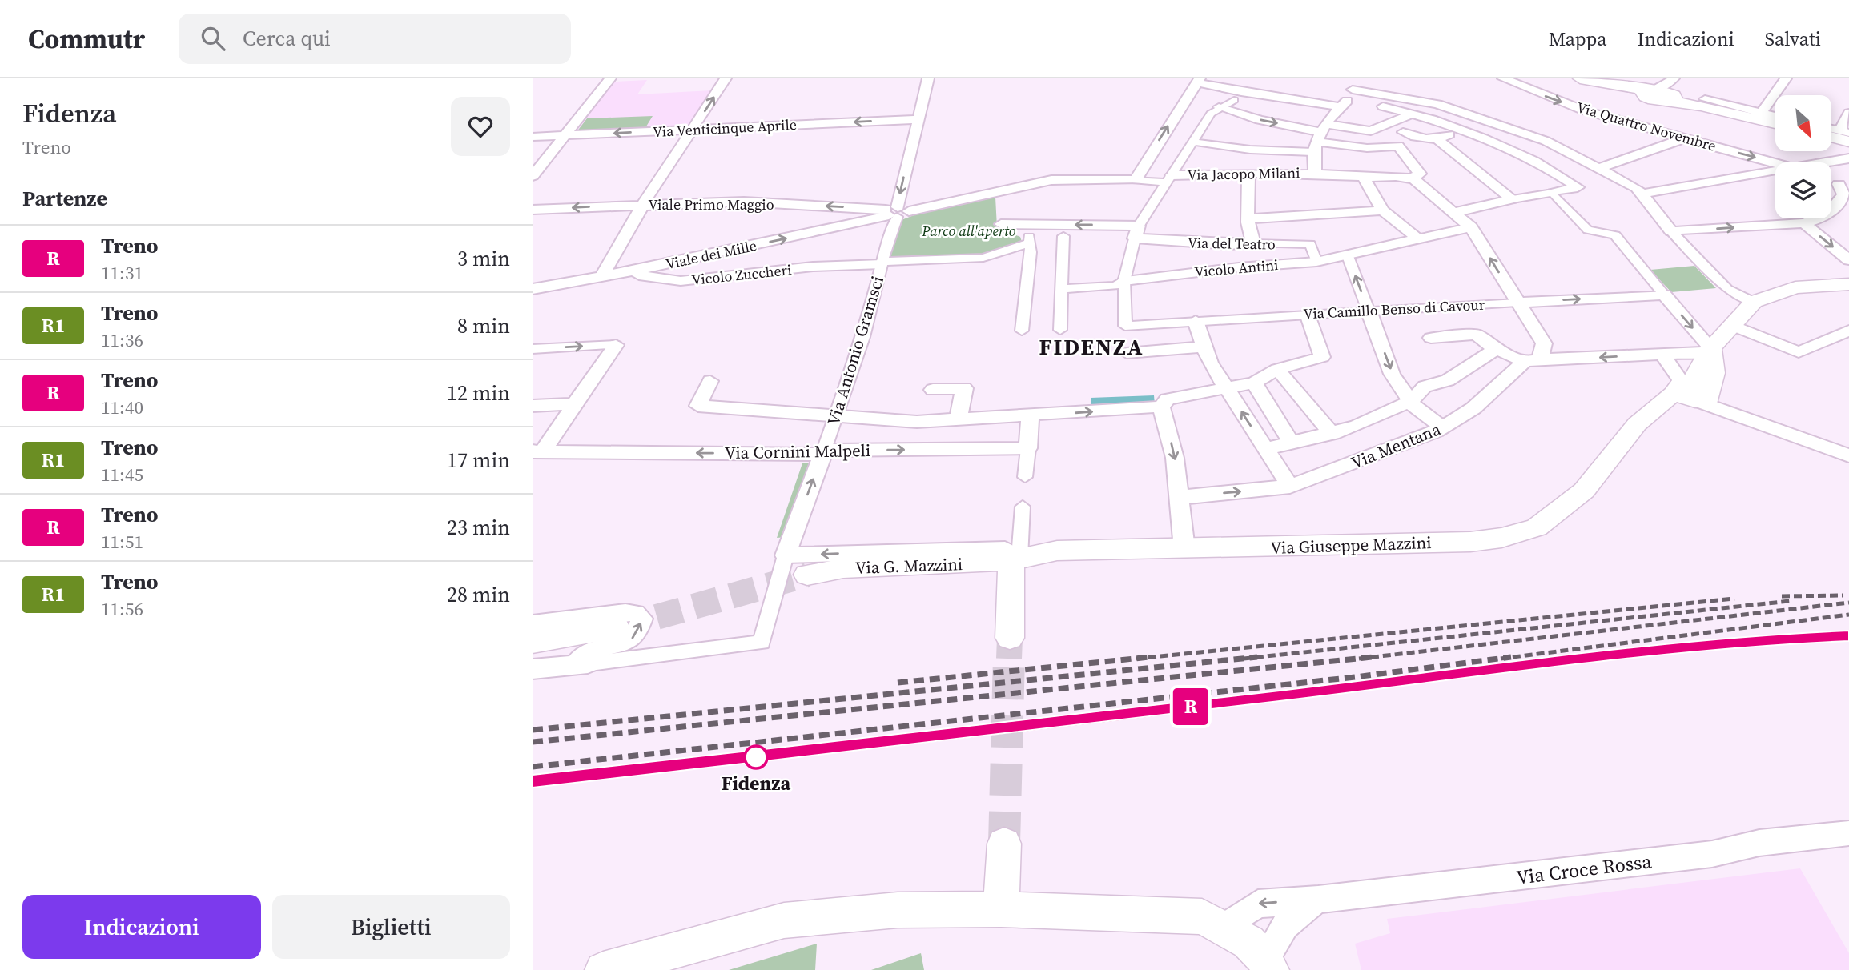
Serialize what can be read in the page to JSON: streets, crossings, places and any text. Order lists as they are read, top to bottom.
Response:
{
  "streets": {
    "street": [
      "Via Quattro Novembre",
      "Via Venticinque Aprile",
      "Via Jacopo Milani",
      "Viale Primo Maggio",
      "Via del Teatro",
      "Viale dei Mille",
      "Vicolo Antini",
      "Vicolo Zuccheri",
      "Via Camillo Benso di Cavour",
      "Via Antonio Gramsci",
      "Via Mentana",
      "Via Cornini Malpeli",
      "Via Giuseppe Mazzini",
      "Via G. Mazzini",
      "Via Croce Rossa"
    ]
  },
  "crossings": [
    ["Via Venticinque Aprile", "Via Antonio Gramsci"],
    ["Viale Primo Maggio", "Viale dei Mille"],
    ["Viale Primo Maggio", "Via Antonio Gramsci"],
    ["Via del Teatro", "Vicolo Antini"],
    ["Viale dei Mille", "Vicolo Zuccheri"],
    ["Viale dei Mille", "Via Antonio Gramsci"],
    ["Vicolo Antini", "Via Camillo Benso di Cavour"],
    ["Vicolo Zuccheri", "Via Antonio Gramsci"],
    ["Via Antonio Gramsci", "Via Cornini Malpeli"],
    ["Via Giuseppe Mazzini", "Via G. Mazzini"]
  ],
  "one_way": ["Via Venticinque Aprile", "Viale Primo Maggio", "Viale dei Mille"],
  "districts": ["FIDENZA"],
  "parks": ["Parco all'aperto"],
  "places": ["Fidenza"],
  "north": "bottom right",
  "page": {
    "header": "Commutr",
    "search": "Cerca qui",
    "nav": ["Mappa", "Indicazioni", "Salvati"],
    "heading": [
      ["Fidenza", "Treno"],
      "Partenze"
    ],
    "on_map": "R",
    "list": [
      {
        "mark": "R",
        "name": "Treno",
        "note": "11:31",
        "value": "3 min"
      },
      {
        "mark": "R1",
        "name": "Treno",
        "note": "11:36",
        "value": "8 min"
      },
      {
        "mark": "R",
        "name": "Treno",
        "note": "11:40",
        "value": "12 min"
      },
      {
        "mark": "R1",
        "name": "Treno",
        "note": "11:45",
        "value": "17 min"
      },
      {
        "mark": "R",
        "name": "Treno",
        "note": "11:51",
        "value": "23 min"
      },
      {
        "mark": "R1",
        "name": "Treno",
        "note": "11:56",
        "value": "28 min"
      }
    ],
    "buttons": ["Indicazioni", "Biglietti"]
  }
}
